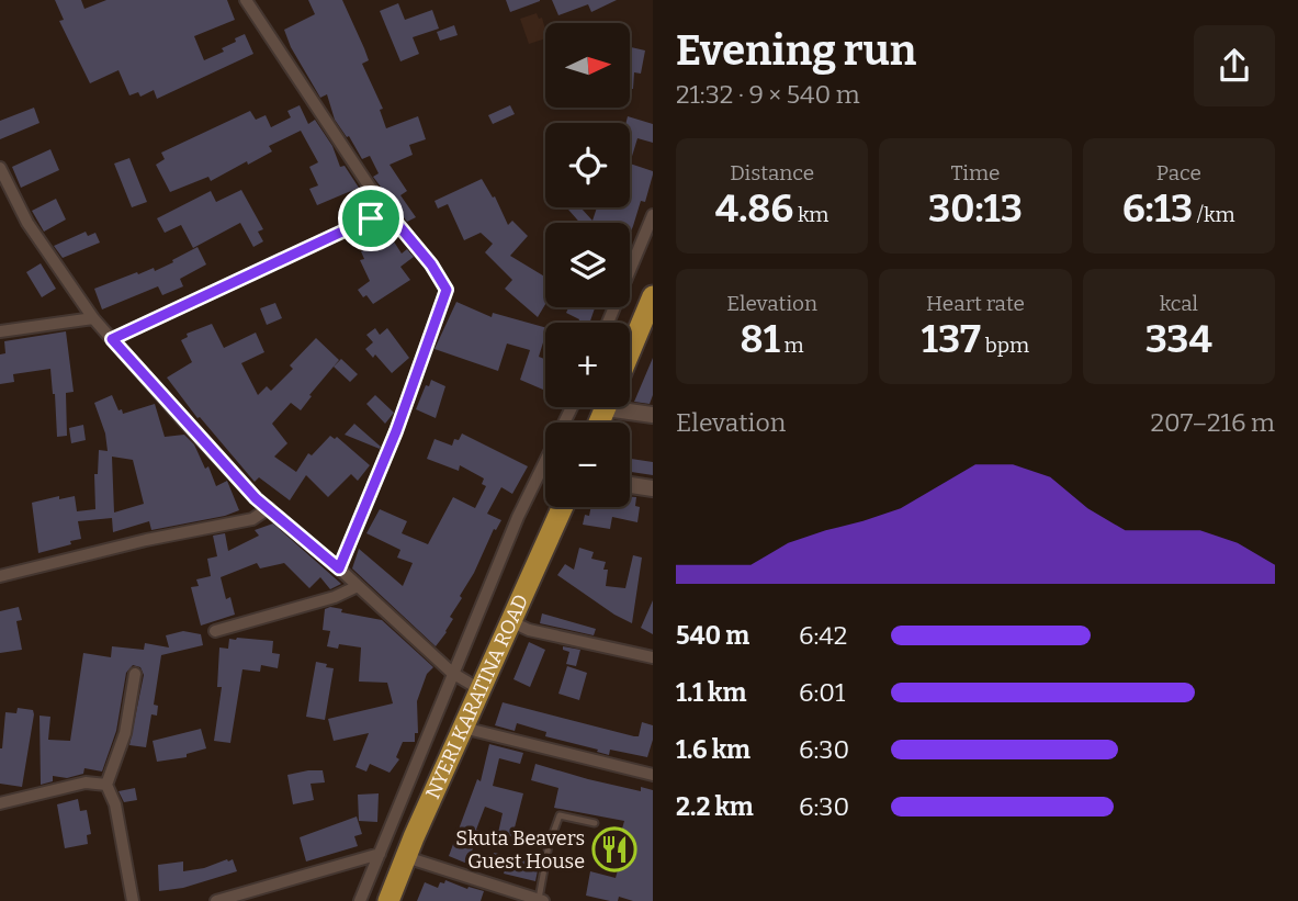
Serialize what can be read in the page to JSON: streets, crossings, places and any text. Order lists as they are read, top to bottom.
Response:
{
  "streets": {
    "highway": ["NYERI KARATINA ROAD"]
  },
  "places": {
    "restaurant": ["Skuta Beavers Guest House"]
  },
  "north": "right",
  "page": {
    "heading": ["Evening run", "21:32 · 9 × 540 m"],
    "map_buttons": ["+", "−"],
    "stats": [
      ["Distance", "4.86 km"],
      ["Time", "30:13"],
      ["Pace", "6:13 /km"],
      ["Elevation", "81 m"],
      ["Heart rate", "137 bpm"],
      ["kcal", "334"]
    ],
    "chart": ["Elevation", "207–216 m"],
    "list": [
      {
        "name": "540 m",
        "note": "6:42"
      },
      {
        "name": "1.1 km",
        "note": "6:01"
      },
      {
        "name": "1.6 km",
        "note": "6:30"
      },
      {
        "name": "2.2 km",
        "note": "6:30"
      }
    ]
  }
}
